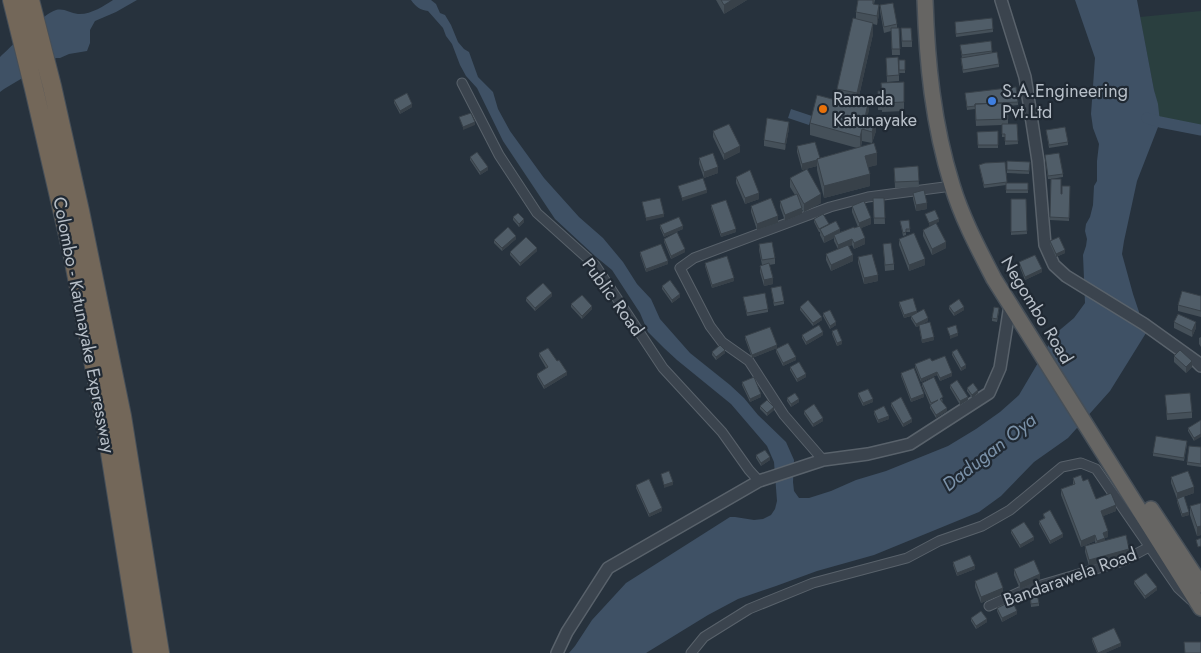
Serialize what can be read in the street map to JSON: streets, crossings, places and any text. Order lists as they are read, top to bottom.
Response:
{
  "streets": {
    "highway": ["Negombo Road", "Colombo - Katunayake Expressway"],
    "street": ["Public Road", "Bandarawela Road"]
  },
  "water": ["Dadugan Oya"],
  "places": ["S.A.Engineering Pvt.Ltd", "Ramada Katunayake"]
}
